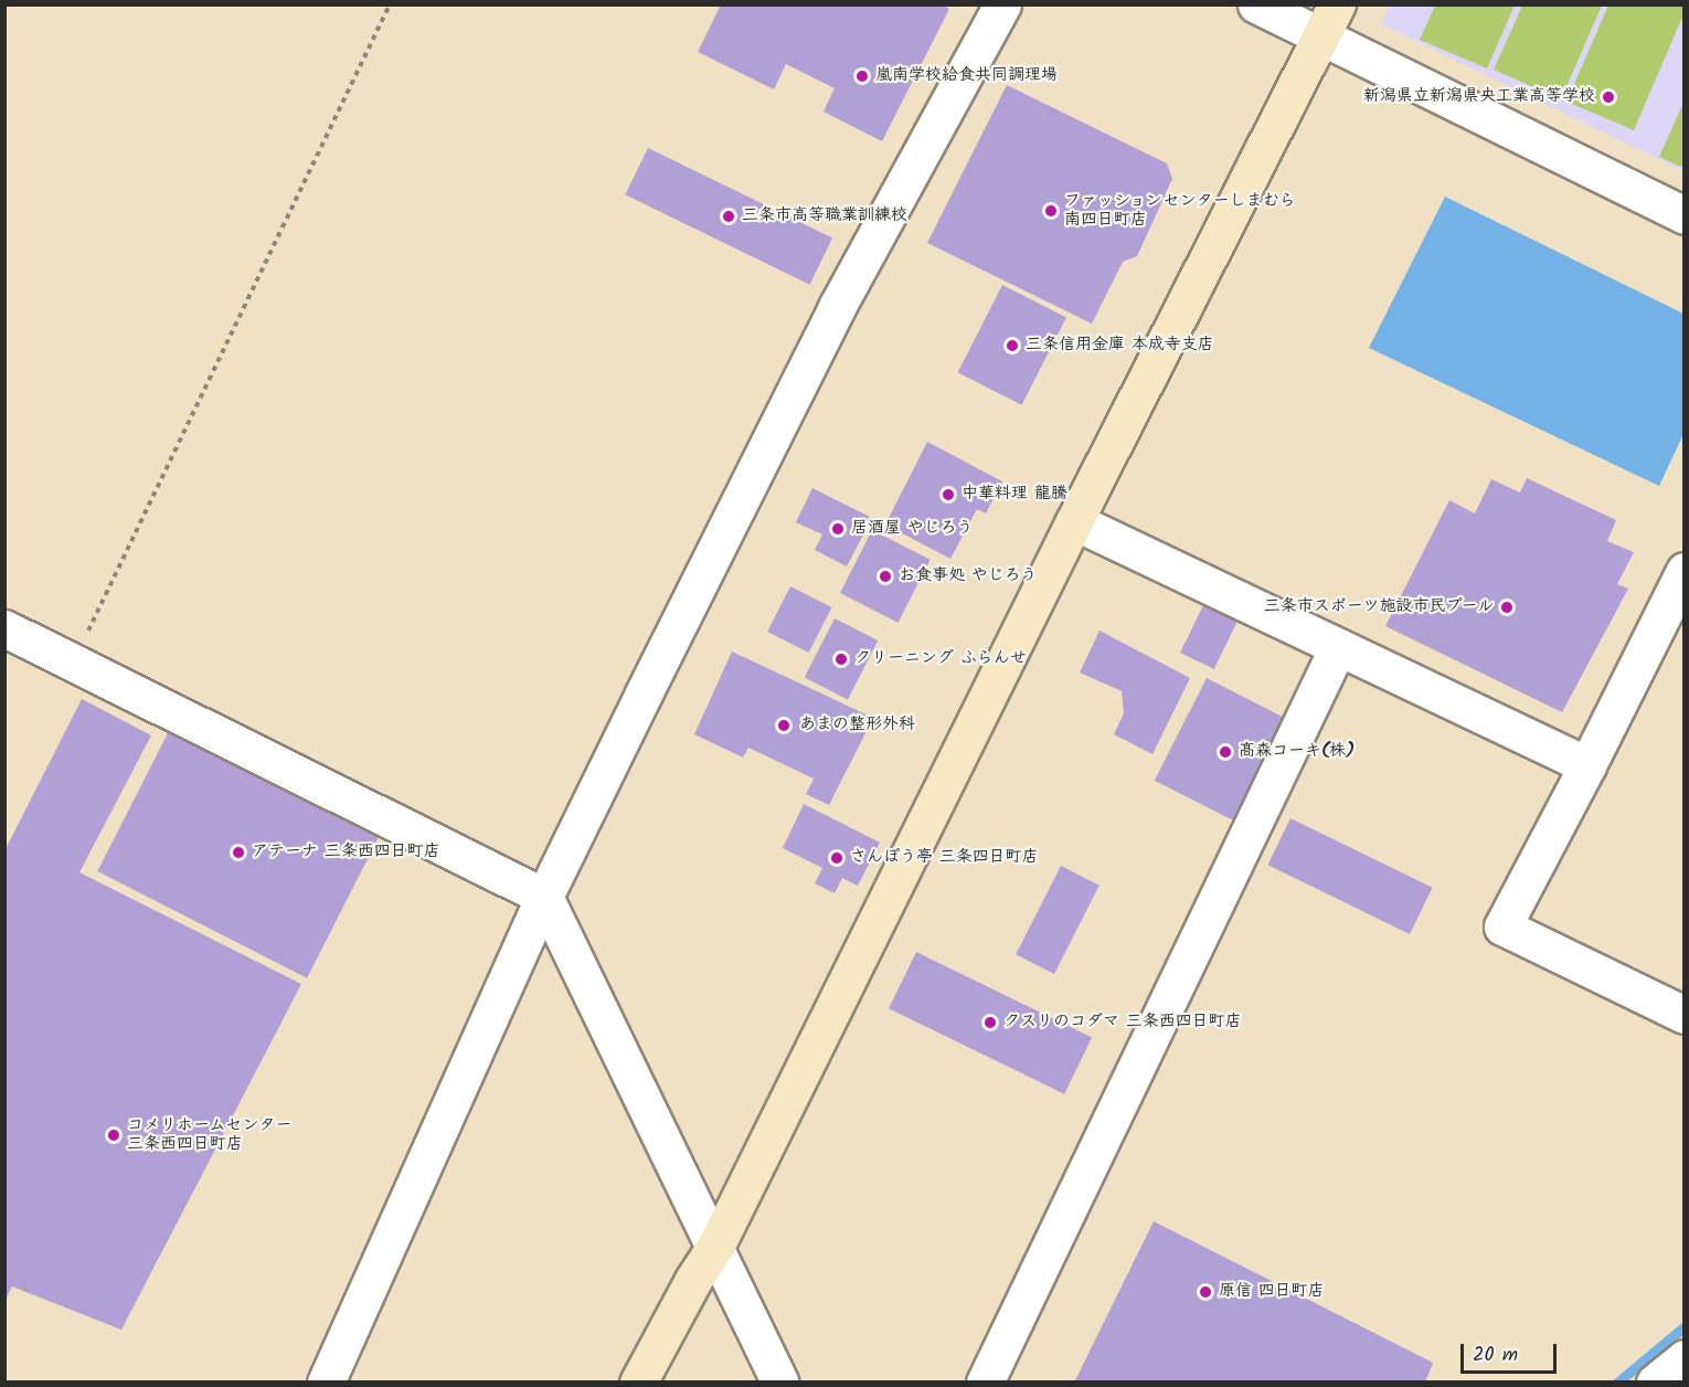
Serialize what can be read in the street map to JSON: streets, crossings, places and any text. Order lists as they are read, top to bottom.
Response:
{
  "places": [
    "嵐南学校給食共同調理場",
    "新潟県立新潟県央工業高等学校",
    "ファッションセンターしまむら 南四日町店",
    "三条市高等職業訓練校",
    "三条信用金庫 本成寺支店",
    "中華料理 龍騰",
    "居酒屋 やじろう",
    "お食事処 やじろう",
    "三条市スポーツ施設市民プール",
    "クリーニング ふらんせ",
    "あまの整形外科",
    "髙森コーキ(株)",
    "アテーナ 三条西四日町店",
    "さんぽう亭 三条四日町店",
    "クスリのコダマ 三条西四日町店",
    "コメリホームセンター 三条西四日町店",
    "原信 四日町店"
  ],
  "scale_bar": "20 m"
}
